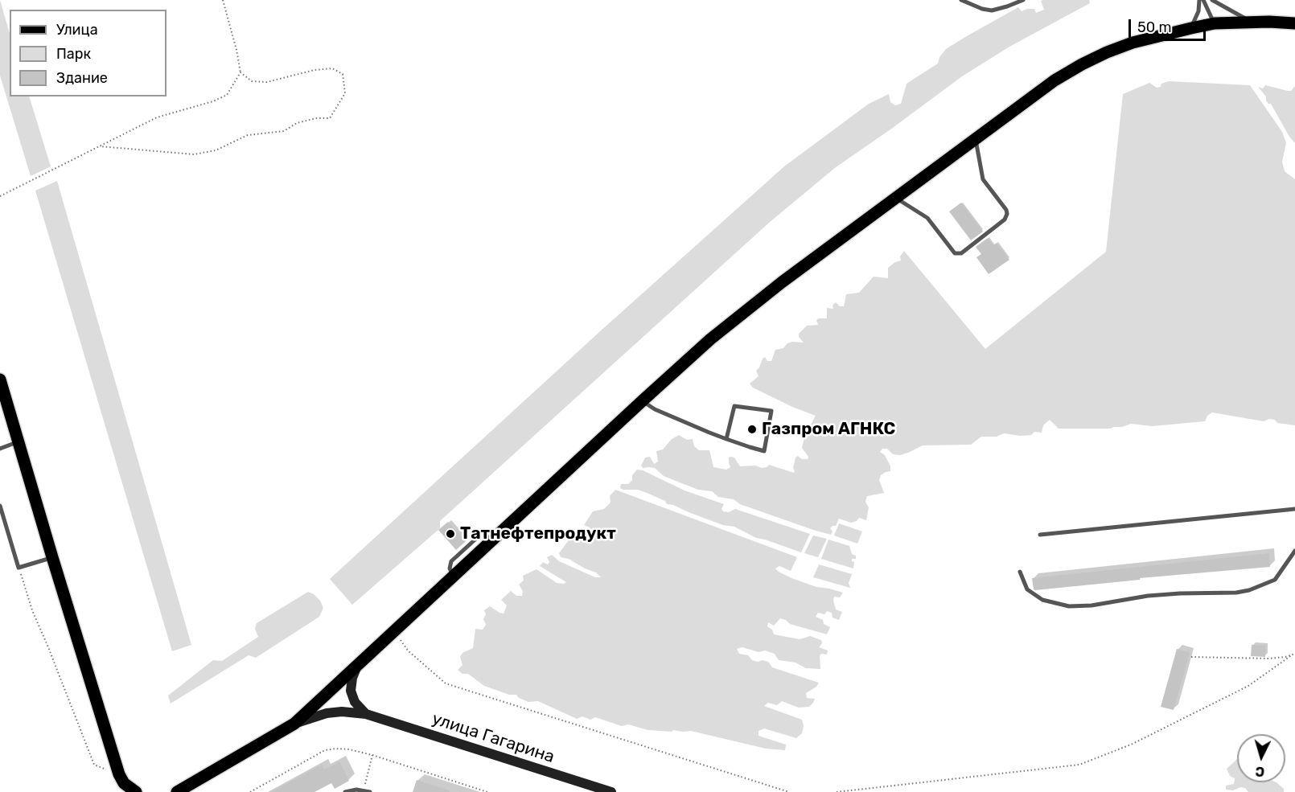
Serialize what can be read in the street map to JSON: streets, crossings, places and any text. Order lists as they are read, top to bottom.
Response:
{
  "streets": {
    "street": ["улица Гагарина"]
  },
  "places": ["Газпром АГНКС", "Татнефтепродукт"],
  "legend": ["Улица", "Парк", "Здание"],
  "scale_bar": "50 m",
  "north": "bottom"
}
